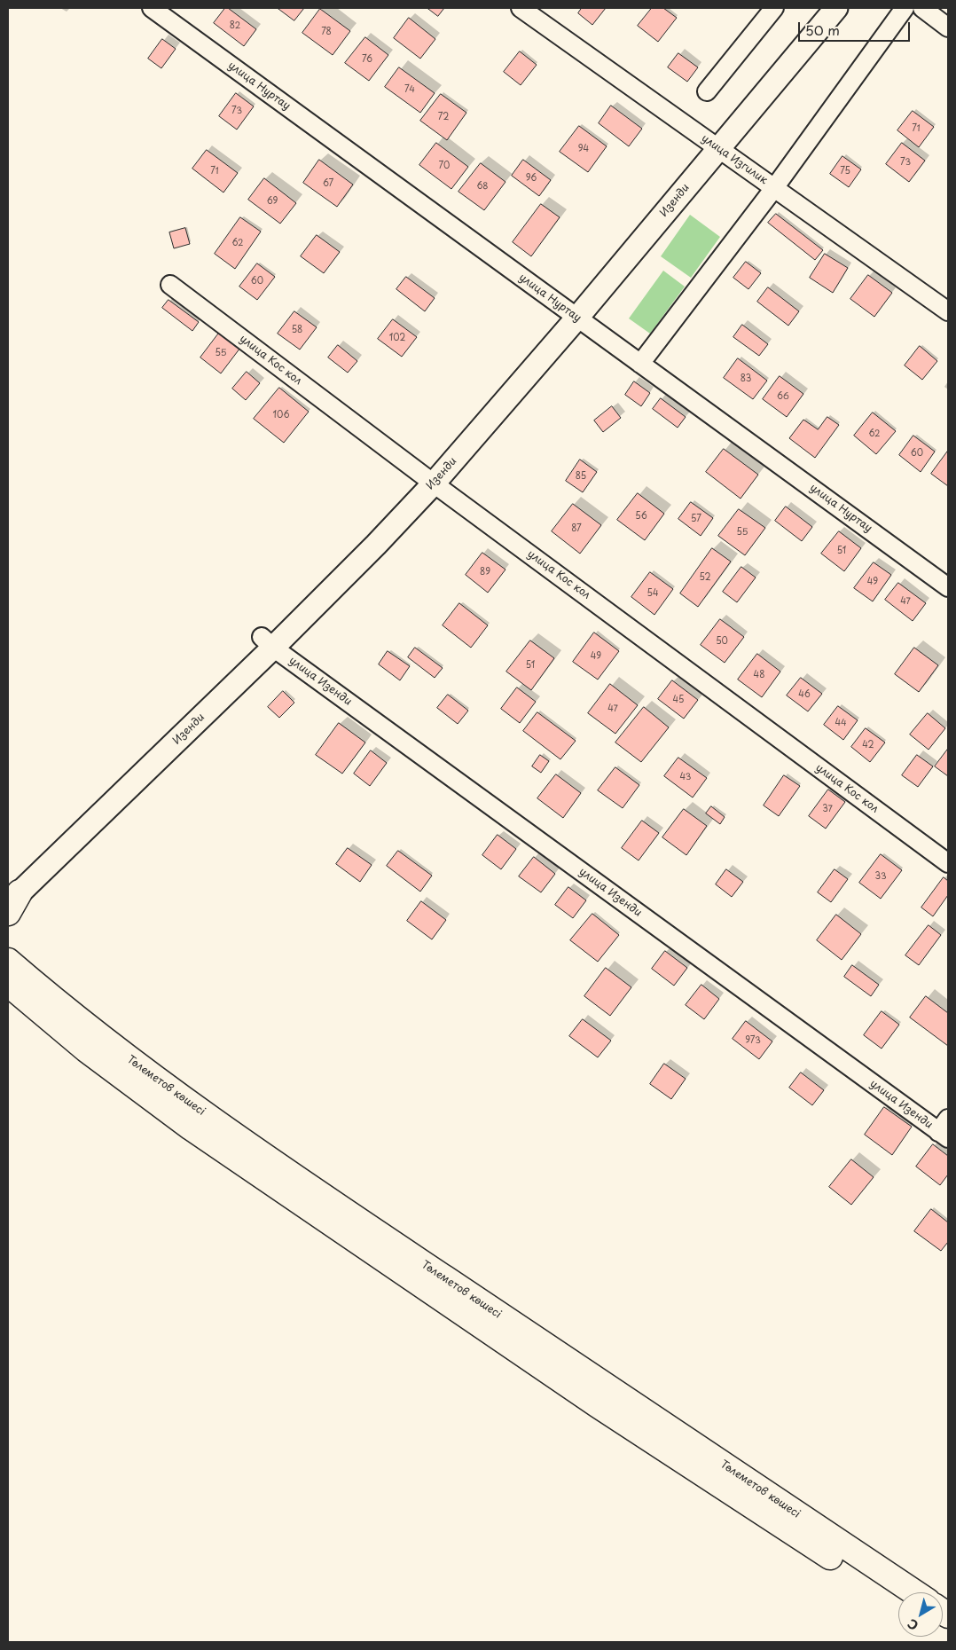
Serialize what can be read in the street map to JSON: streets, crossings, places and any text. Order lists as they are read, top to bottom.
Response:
{
  "streets": {
    "main road": ["Төлеметов көшесі"],
    "street": [
      "улица Нуртау",
      "улица Изгилик",
      "Изенди",
      "улица Кос кол",
      "улица Изенди"
    ]
  },
  "crossings": [
    ["улица Нуртау", "Изенди"],
    ["улица Изгилик", "Изенди"],
    ["Изенди", "улица Кос кол"],
    ["Изенди", "улица Изенди"]
  ],
  "house_numbers": [
    "82",
    "78",
    "76",
    "74",
    "73",
    "72",
    "71",
    "94",
    "73",
    "70",
    "71",
    "75",
    "96",
    "67",
    "68",
    "69",
    "62",
    "60",
    "58",
    "102",
    "55",
    "83",
    "66",
    "106",
    "62",
    "60",
    "85",
    "56",
    "57",
    "87",
    "55",
    "51",
    "89",
    "52",
    "49",
    "54",
    "47",
    "50",
    "49",
    "51",
    "48",
    "46",
    "45",
    "47",
    "44",
    "42",
    "43",
    "37",
    "33",
    "973"
  ],
  "scale_bar": "50 m",
  "north": "bottom left"
}
